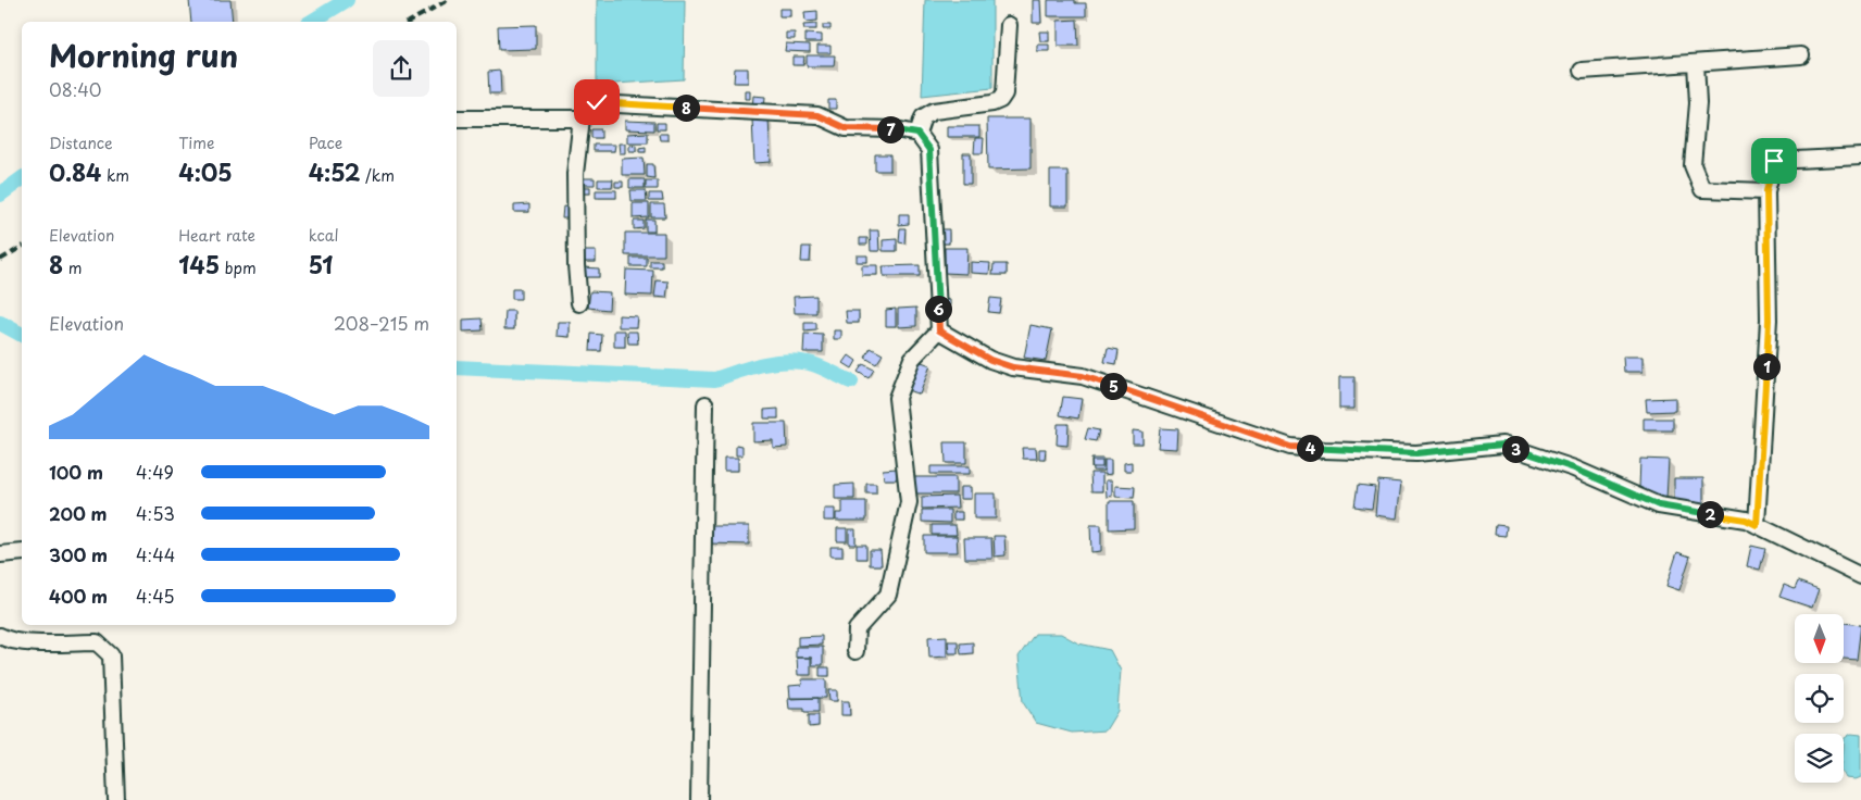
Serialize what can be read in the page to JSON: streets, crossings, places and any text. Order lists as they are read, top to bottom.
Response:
{
  "north": "bottom",
  "page": {
    "heading": ["Morning run", "08:40"],
    "pins": [
      "8",
      "7",
      "6",
      "1",
      "5",
      "4",
      "3",
      "2"
    ],
    "stats": [
      ["Distance", "0.84 km"],
      ["Time", "4:05"],
      ["Pace", "4:52 /km"],
      ["Elevation", "8 m"],
      ["Heart rate", "145 bpm"],
      ["kcal", "51"]
    ],
    "chart": ["Elevation", "208–215 m"],
    "list": [
      {
        "name": "100 m",
        "note": "4:49"
      },
      {
        "name": "200 m",
        "note": "4:53"
      },
      {
        "name": "300 m",
        "note": "4:44"
      },
      {
        "name": "400 m",
        "note": "4:45"
      }
    ]
  }
}
